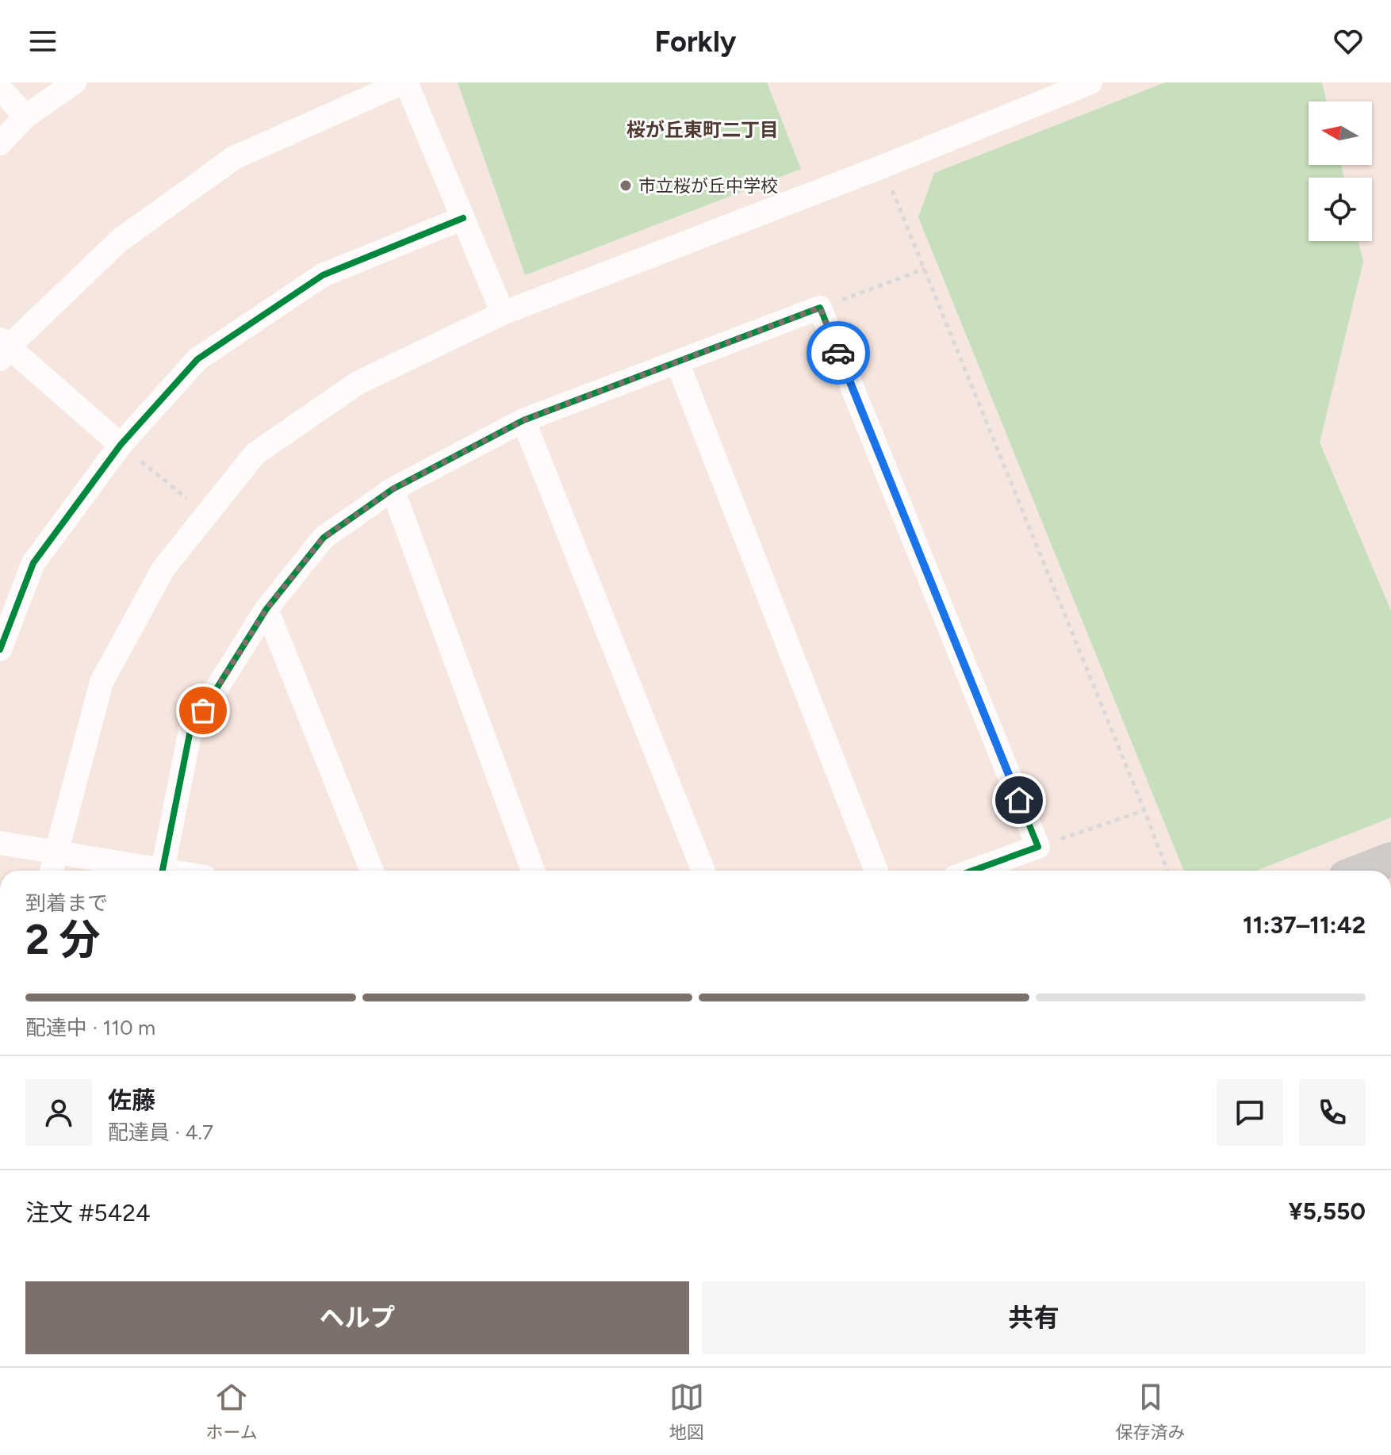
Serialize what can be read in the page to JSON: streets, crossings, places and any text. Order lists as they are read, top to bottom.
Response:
{
  "districts": ["桜が丘東町二丁目"],
  "places": ["市立桜が丘中学校"],
  "north": "left",
  "page": {
    "header": "Forkly",
    "heading": ["2 分", "到着まで", "11:37–11:42"],
    "panel": [
      "佐藤",
      "配達員 · 4.7",
      "注文 #5424",
      "¥5,550"
    ],
    "bar": "配達中 · 110 m",
    "buttons": ["ヘルプ", "共有"],
    "tabs": ["ホーム", "地図", "保存済み"]
  }
}
